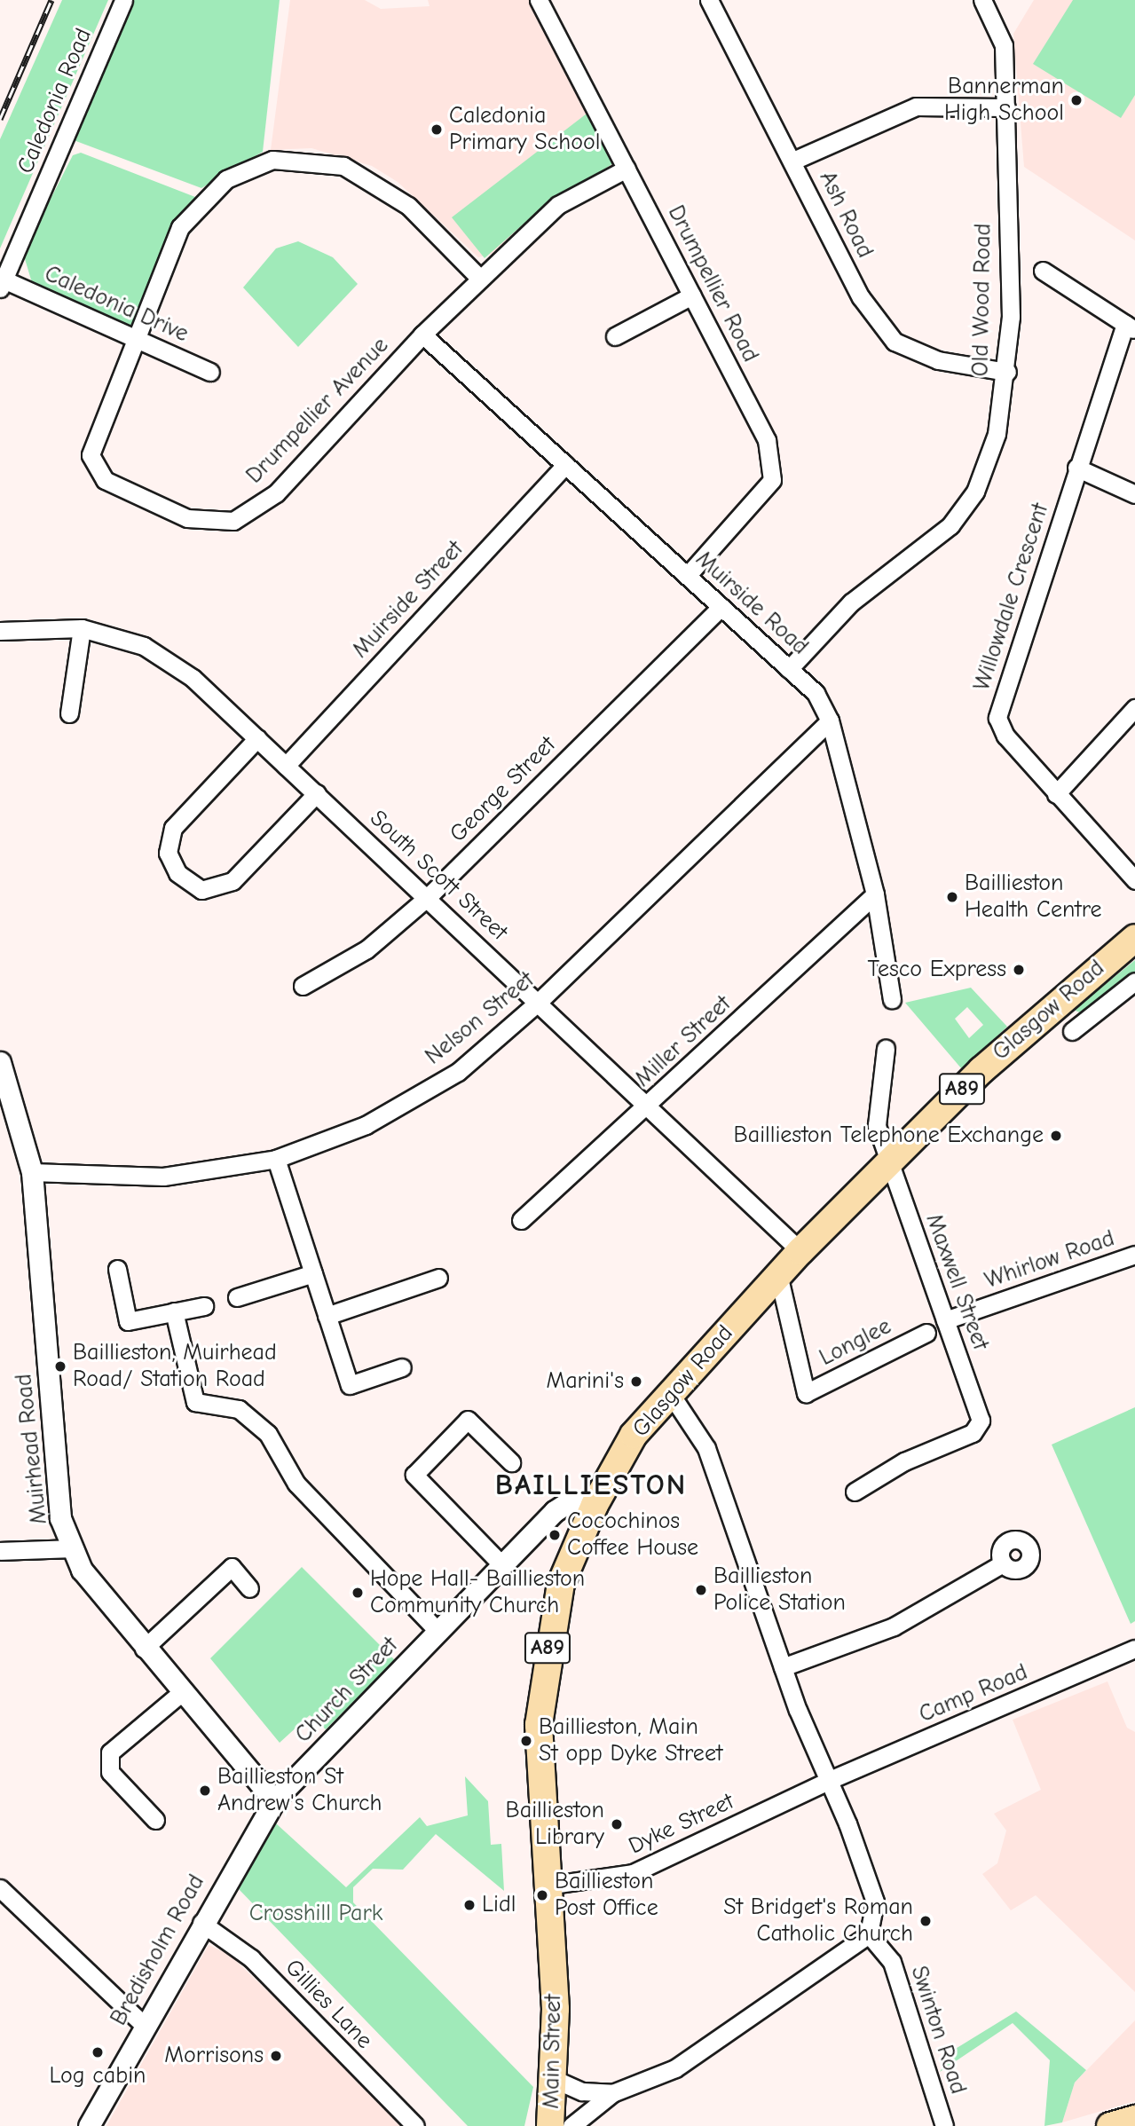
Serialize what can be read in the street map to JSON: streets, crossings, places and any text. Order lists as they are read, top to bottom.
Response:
{
  "streets": {
    "main road": ["Glasgow Road", "A89", "Main Street"],
    "street": [
      "Caledonia Road",
      "Ash Road",
      "Drumpellier Road",
      "Old Wood Road",
      "Caledonia Drive",
      "Drumpellier Avenue",
      "Willowdale Crescent",
      "Muirside Street",
      "Muirside Road",
      "George Street",
      "South Scott Street",
      "Nelson Street",
      "Miller Street",
      "Whirlow Road",
      "Maxwell Street",
      "Longlee",
      "Muirhead Road",
      "Church Street",
      "Camp Road",
      "Dyke Street",
      "Bredisholm Road",
      "Gillies Lane",
      "Swinton Road"
    ]
  },
  "crossings": [
    ["Caledonia Road", "Caledonia Drive"],
    ["Ash Road", "Old Wood Road"],
    ["Drumpellier Road", "Drumpellier Avenue"],
    ["Drumpellier Road", "Muirside Road"],
    ["Old Wood Road", "Muirside Road"],
    ["Caledonia Drive", "Drumpellier Avenue"],
    ["Drumpellier Avenue", "Muirside Road"],
    ["Muirside Street", "Muirside Road"],
    ["Muirside Street", "South Scott Street"],
    ["Muirside Road", "George Street"],
    ["Muirside Road", "Nelson Street"],
    ["Muirside Road", "Miller Street"],
    ["George Street", "South Scott Street"],
    ["South Scott Street", "Glasgow Road"],
    ["South Scott Street", "Nelson Street"],
    ["South Scott Street", "Miller Street"],
    ["Glasgow Road", "Maxwell Street"],
    ["Glasgow Road", "Longlee"],
    ["Glasgow Road", "Church Street"],
    ["Glasgow Road", "Dyke Street"],
    ["Glasgow Road", "Main Street"],
    ["Nelson Street", "Muirhead Road"],
    ["Whirlow Road", "Maxwell Street"],
    ["Muirhead Road", "Church Street"],
    ["Muirhead Road", "Bredisholm Road"],
    ["Church Street", "Bredisholm Road"],
    ["Camp Road", "Dyke Street"],
    ["Bredisholm Road", "Gillies Lane"]
  ],
  "districts": ["BAILLIESTON"],
  "parks": ["Crosshill Park"],
  "places": [
    "Bannerman High School",
    "Caledonia Primary School",
    "Baillieston Health Centre",
    "Tesco Express",
    "Baillieston Telephone Exchange",
    "Baillieston, Muirhead Road/ Station Road",
    "Marini's",
    "Cocochinos Coffee House",
    "Baillieston Police Station",
    "Hope Hall- Baillieston Community Church",
    "Baillieston, Main St opp Dyke Street",
    "Baillieston St Andrew's Church",
    "Baillieston Library",
    "Baillieston Post Office",
    "Lidl",
    "St Bridget's Roman Catholic Church",
    "Log cabin",
    "Morrisons"
  ]
}
